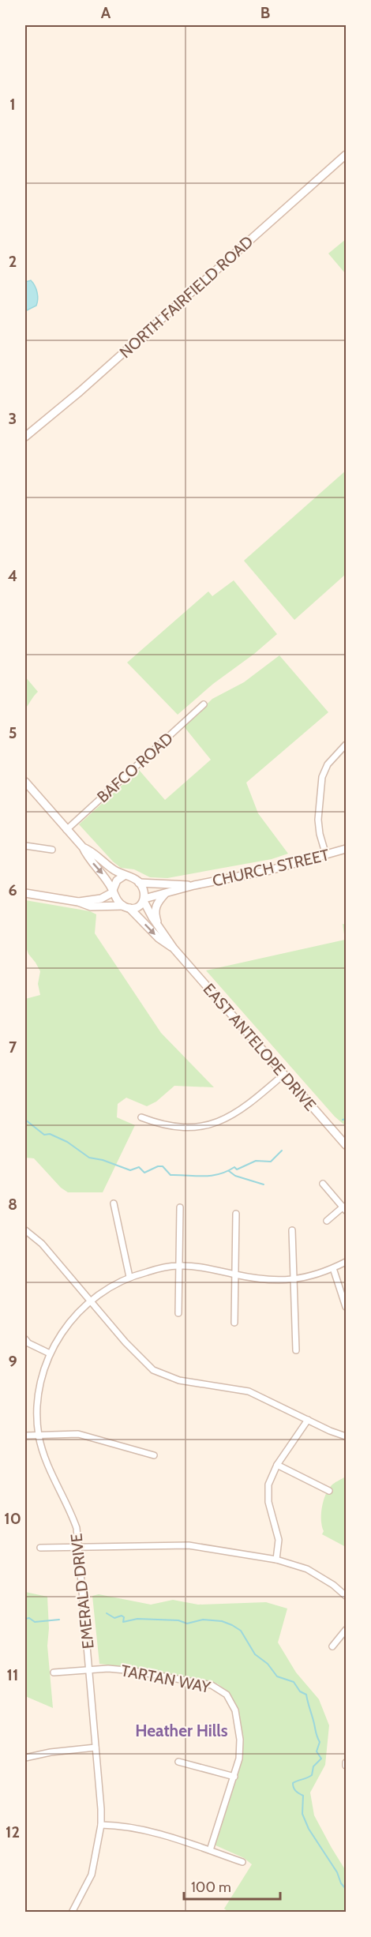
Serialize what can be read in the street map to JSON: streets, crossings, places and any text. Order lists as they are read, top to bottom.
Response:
{
  "streets": {
    "main road": ["NORTH FAIRFIELD ROAD", "CHURCH STREET", "EAST ANTELOPE DRIVE"],
    "street": ["BAFCO ROAD", "EMERALD DRIVE", "TARTAN WAY"]
  },
  "crossings": [
    ["CHURCH STREET", "EAST ANTELOPE DRIVE"],
    ["EMERALD DRIVE", "TARTAN WAY"]
  ],
  "districts": ["Heather Hills"],
  "scale_bar": "100 m",
  "grid": {
    "columns": ["A", "B"],
    "rows": [
      "1",
      "2",
      "3",
      "4",
      "5",
      "6",
      "7",
      "8",
      "9",
      "10",
      "11",
      "12"
    ]
  }
}
